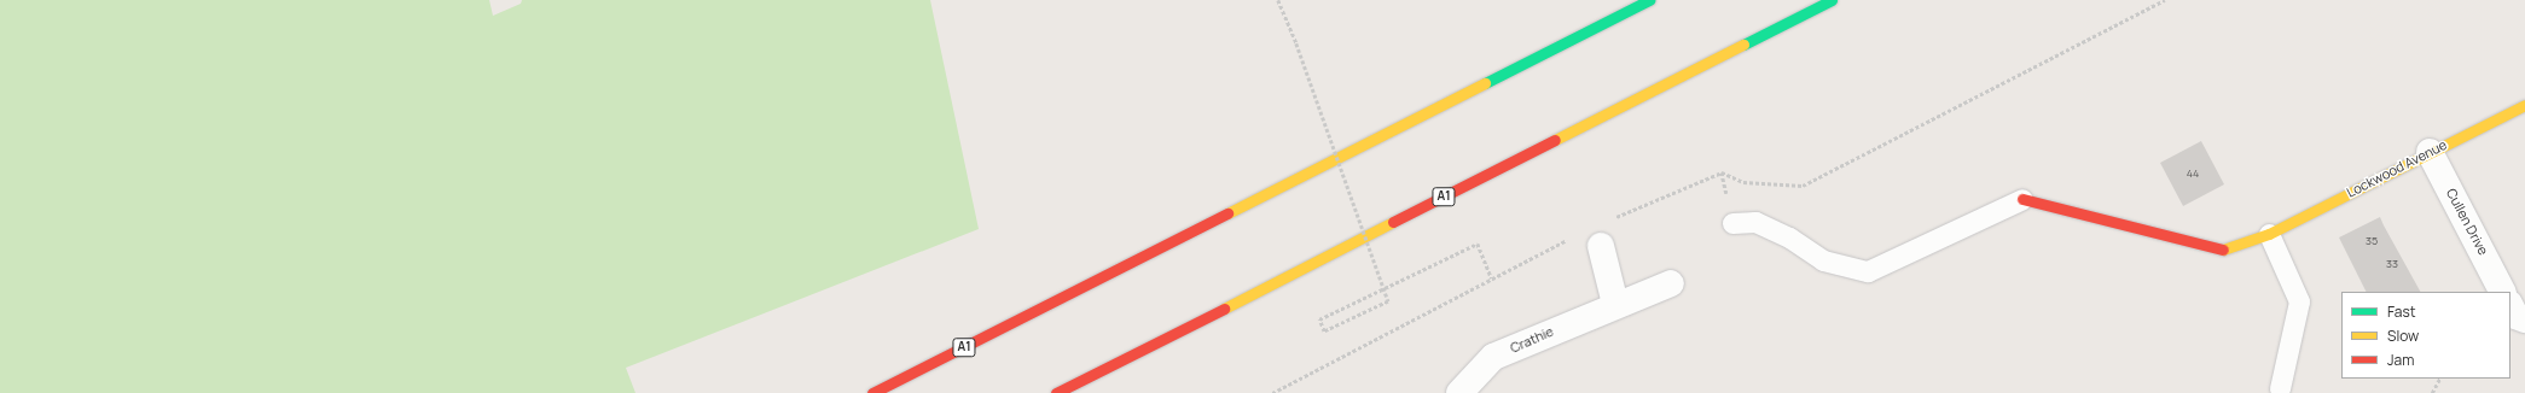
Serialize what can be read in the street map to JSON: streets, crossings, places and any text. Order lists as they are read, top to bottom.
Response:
{
  "streets": {
    "main road": ["Lockwood Avenue", "A1"],
    "street": ["Cullen Drive", "Crathie"]
  },
  "crossings": [
    ["Lockwood Avenue", "Cullen Drive"]
  ],
  "house_numbers": ["44", "35", "33"],
  "legend": ["Fast", "Slow", "Jam"]
}
